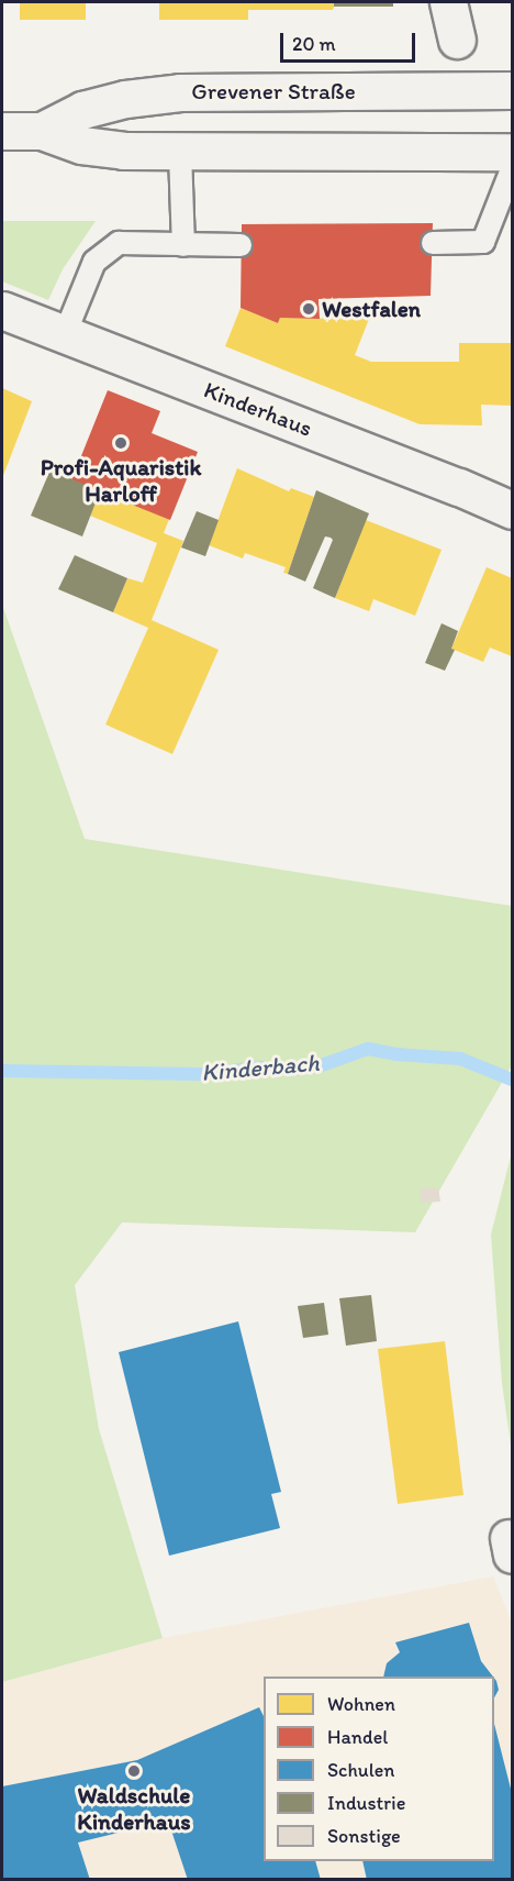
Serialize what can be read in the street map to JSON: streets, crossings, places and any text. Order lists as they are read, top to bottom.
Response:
{
  "streets": {
    "main road": ["Grevener Straße", "Kinderhaus"]
  },
  "water": ["Kinderbach"],
  "places": ["Westfalen", "Profi-Aquaristik Harloff", "Waldschule Kinderhaus"],
  "legend": [
    "Wohnen",
    "Handel",
    "Schulen",
    "Industrie",
    "Sonstige"
  ],
  "scale_bar": "20 m"
}
